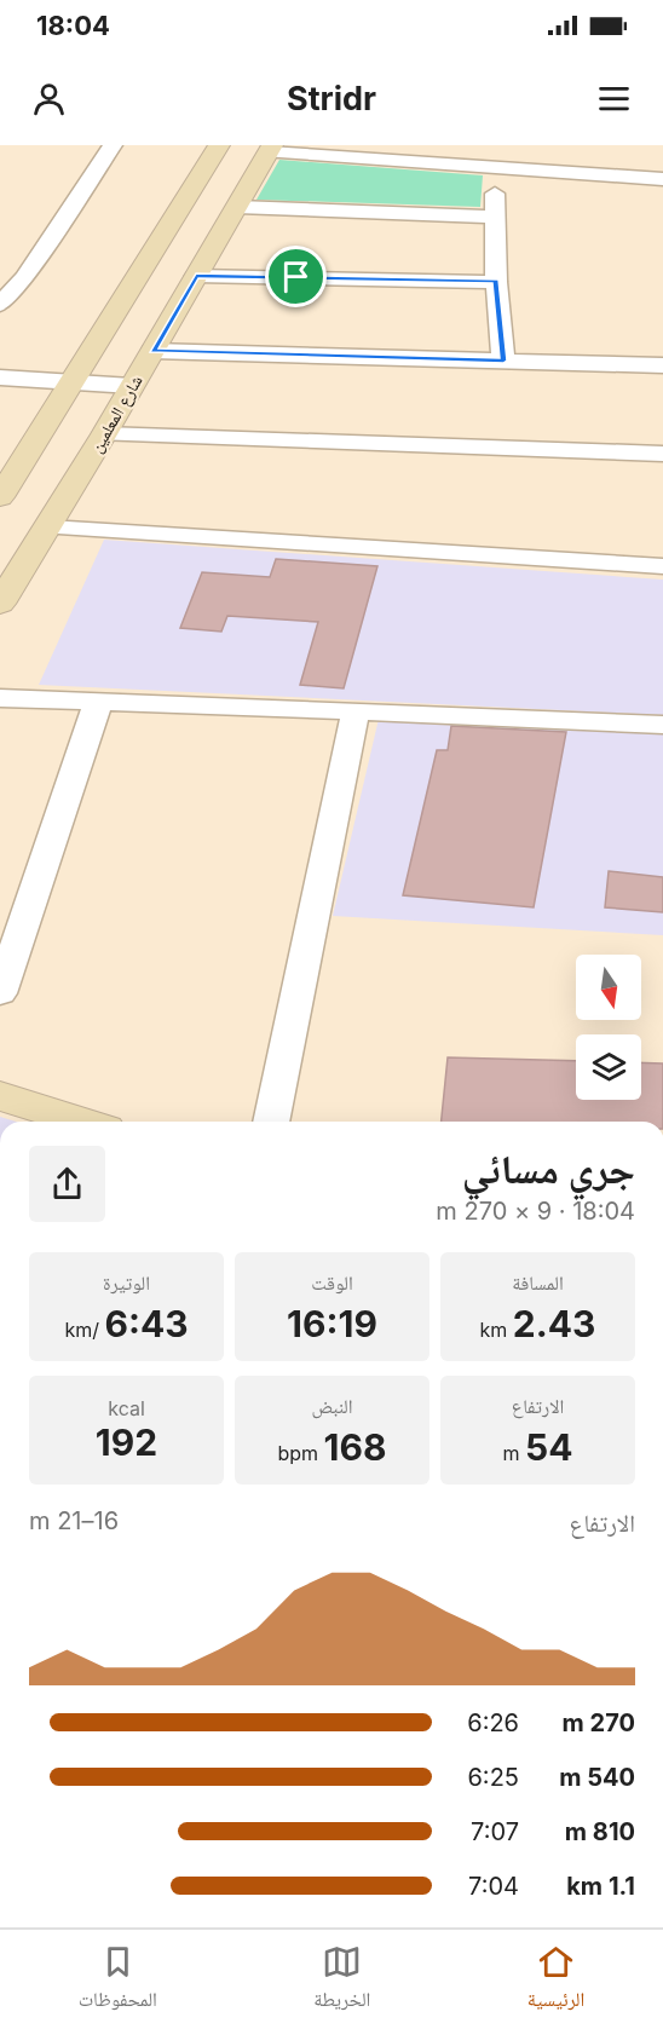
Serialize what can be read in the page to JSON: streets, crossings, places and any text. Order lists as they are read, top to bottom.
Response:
{
  "streets": {
    "street": ["شارع المعلمين"]
  },
  "north": "bottom",
  "page": {
    "status": "18:04",
    "header": "Stridr",
    "heading": ["جري مسائي", "18:04 · 9 × 270 m"],
    "stats": [
      ["المسافة", "2.43 km"],
      ["الوقت", "16:19"],
      ["الوتيرة", "6:43 /km"],
      ["الارتفاع", "54 m"],
      ["النبض", "168 bpm"],
      ["kcal", "192"]
    ],
    "chart": ["الارتفاع", "16–21 m"],
    "list": [
      {
        "name": "270 m",
        "note": "6:26"
      },
      {
        "name": "540 m",
        "note": "6:25"
      },
      {
        "name": "810 m",
        "note": "7:07"
      },
      {
        "name": "1.1 km",
        "note": "7:04"
      }
    ],
    "tabs": ["الرئيسية", "الخريطة", "المحفوظات"]
  }
}
